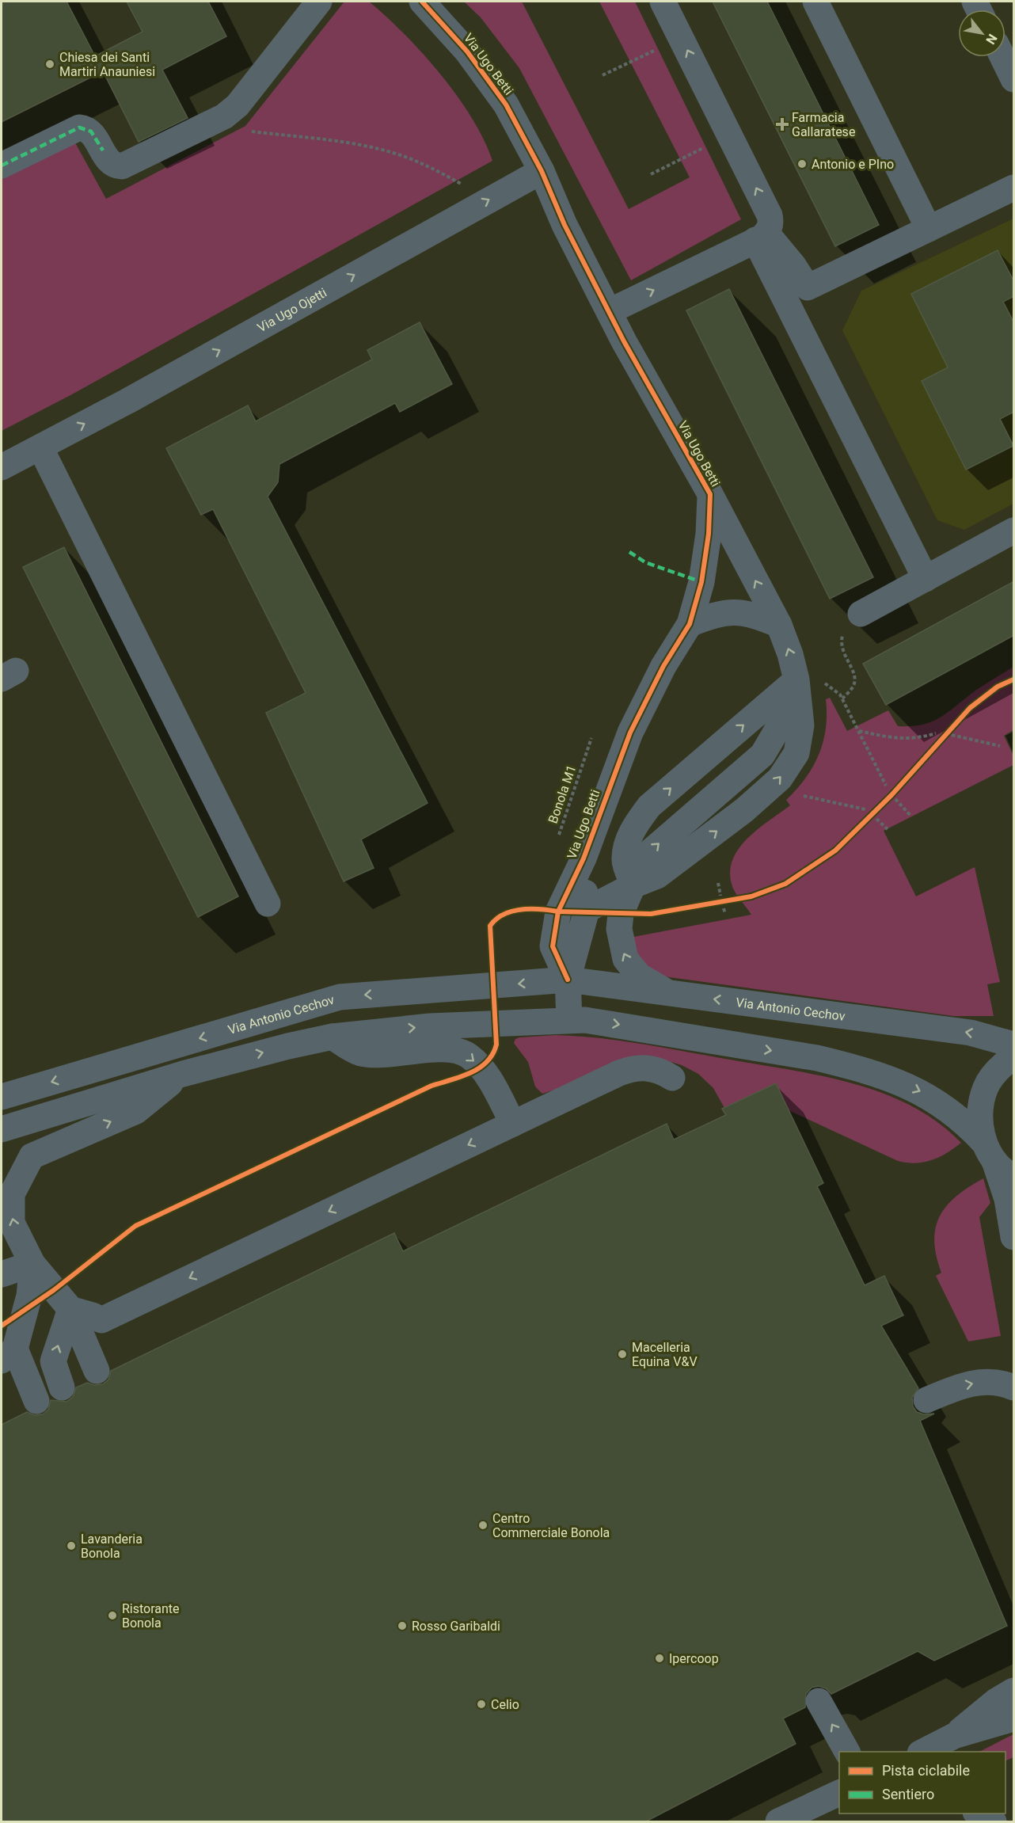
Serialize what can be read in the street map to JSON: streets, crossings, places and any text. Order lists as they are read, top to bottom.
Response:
{
  "streets": {
    "street": ["Via Ugo Betti", "Via Ugo Ojetti", "Via Antonio Cechov"],
    "path": ["Bonola M1"]
  },
  "crossings": [
    ["Via Ugo Betti", "Via Ugo Ojetti"],
    ["Via Ugo Betti", "Via Antonio Cechov"]
  ],
  "one_way": ["Via Ugo Ojetti"],
  "places": {
    "other": [
      "Chiesa dei Santi Martiri Anauniesi",
      "Antonio e PIno",
      "Macelleria Equina V&V",
      "Centro Commerciale Bonola",
      "Lavanderia Bonola",
      "Ristorante Bonola",
      "Rosso Garibaldi",
      "Ipercoop",
      "Celio"
    ],
    "health": ["Farmacia Gallaratese"]
  },
  "legend": ["Pista ciclabile", "Sentiero"],
  "north": "bottom right"
}
